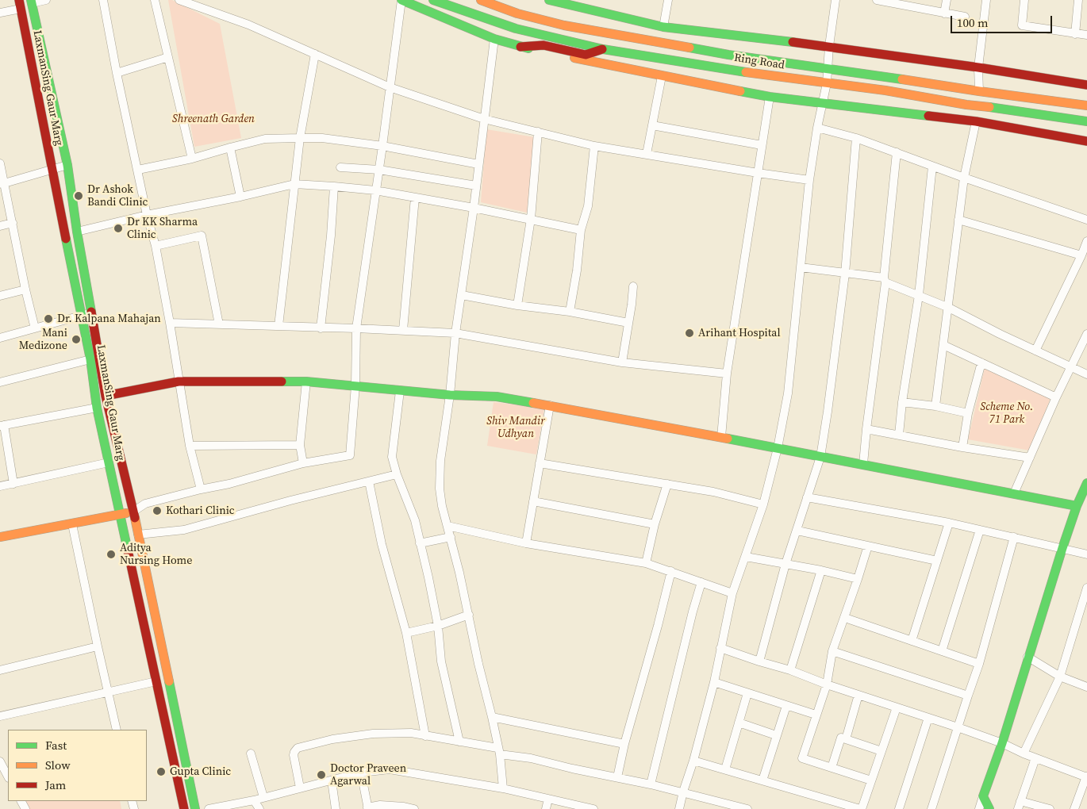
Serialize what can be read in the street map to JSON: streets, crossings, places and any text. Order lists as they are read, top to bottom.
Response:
{
  "streets": {
    "main road": ["Ring Road", "LaxmanSing Gaur Marg"]
  },
  "parks": ["Shreenath Garden", "Scheme No. 71 Park", "Shiv Mandir Udhyan"],
  "places": [
    "Dr Ashok Bandi Clinic",
    "Dr KK Sharma Clinic",
    "Dr. Kalpana Mahajan",
    "Arihant Hospital",
    "Mani Medizone",
    "Kothari Clinic",
    "Aditya Nursing Home",
    "Gupta Clinic",
    "Doctor Praveen Agarwal"
  ],
  "legend": ["Fast", "Slow", "Jam"],
  "scale_bar": "100 m"
}
